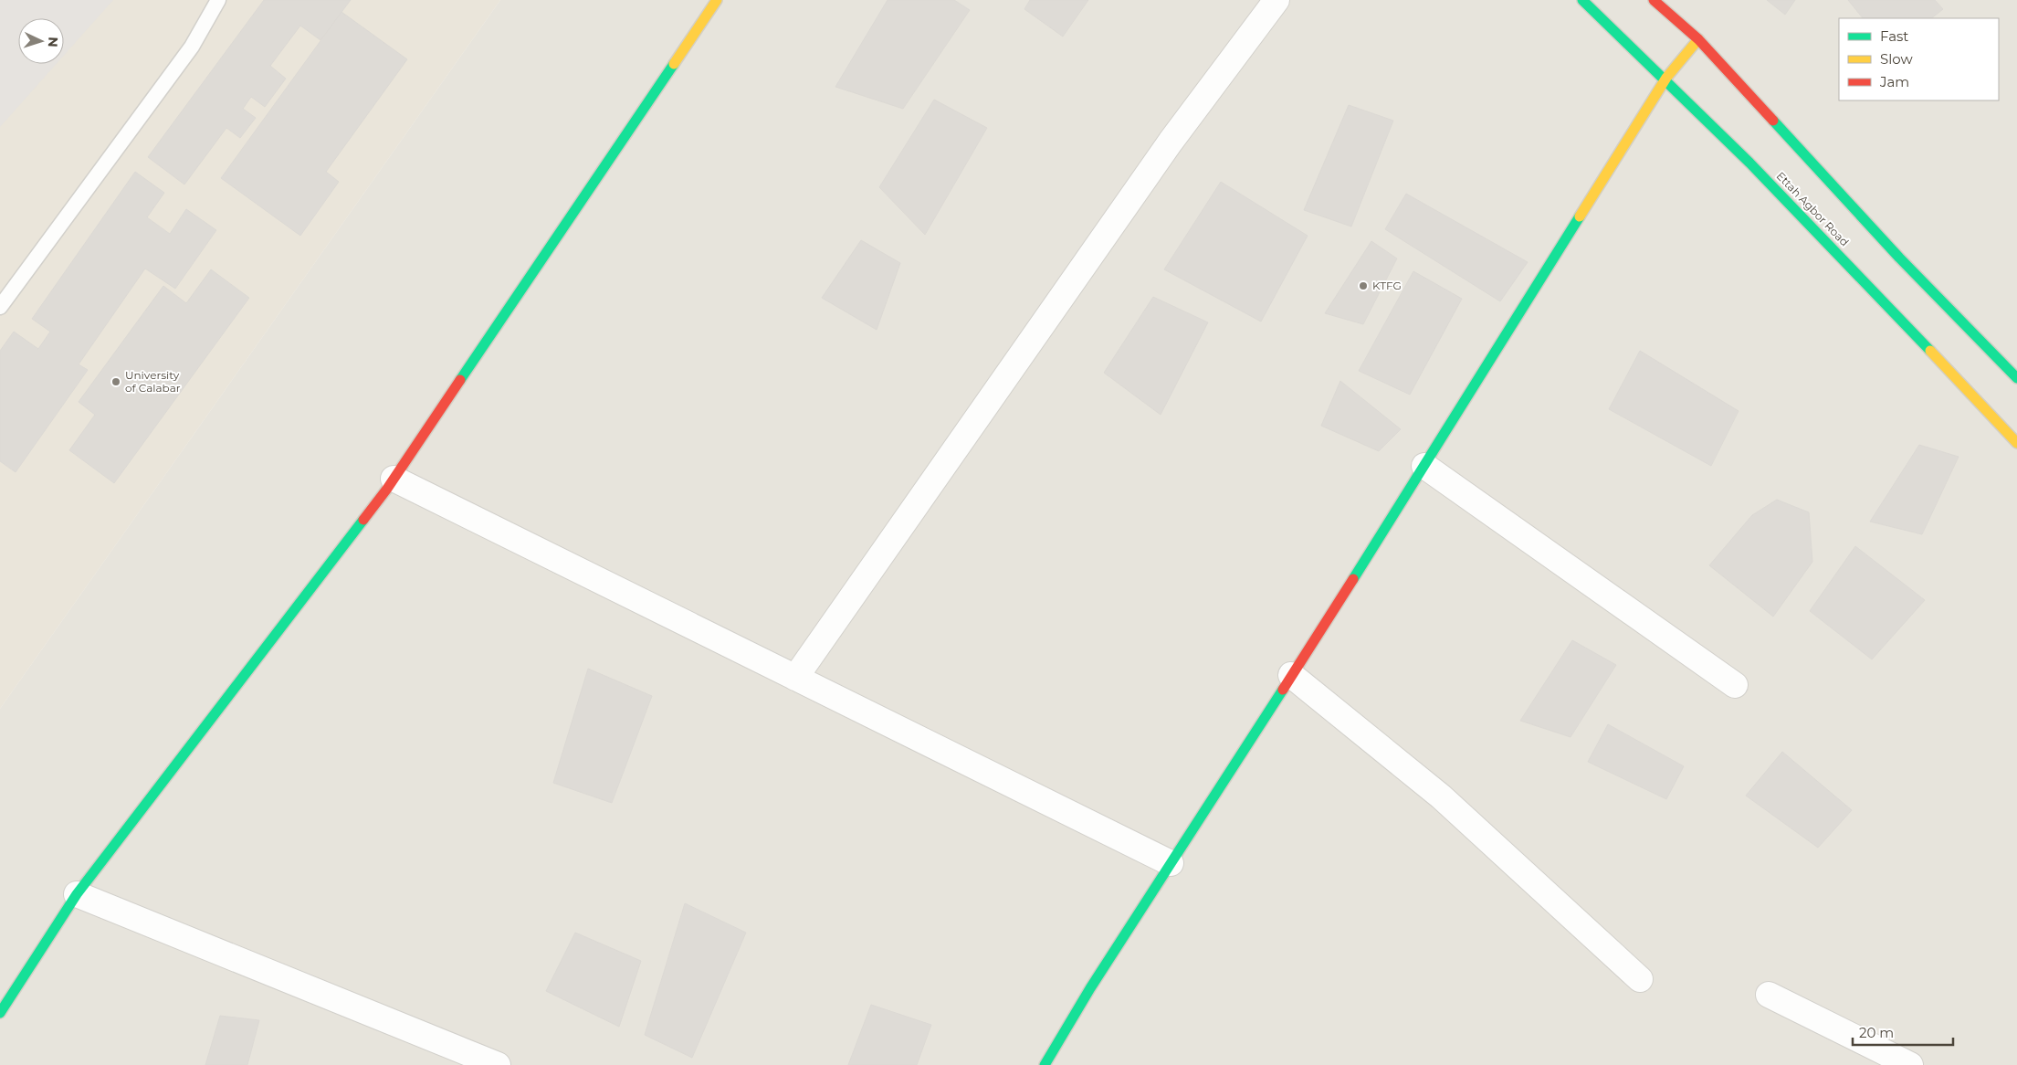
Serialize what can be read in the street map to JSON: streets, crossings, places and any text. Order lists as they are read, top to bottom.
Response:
{
  "streets": {
    "street": ["Ettah Agbor Road"]
  },
  "places": ["KTFG", "University of Calabar"],
  "legend": ["Fast", "Slow", "Jam"],
  "scale_bar": "20 m",
  "north": "right"
}
